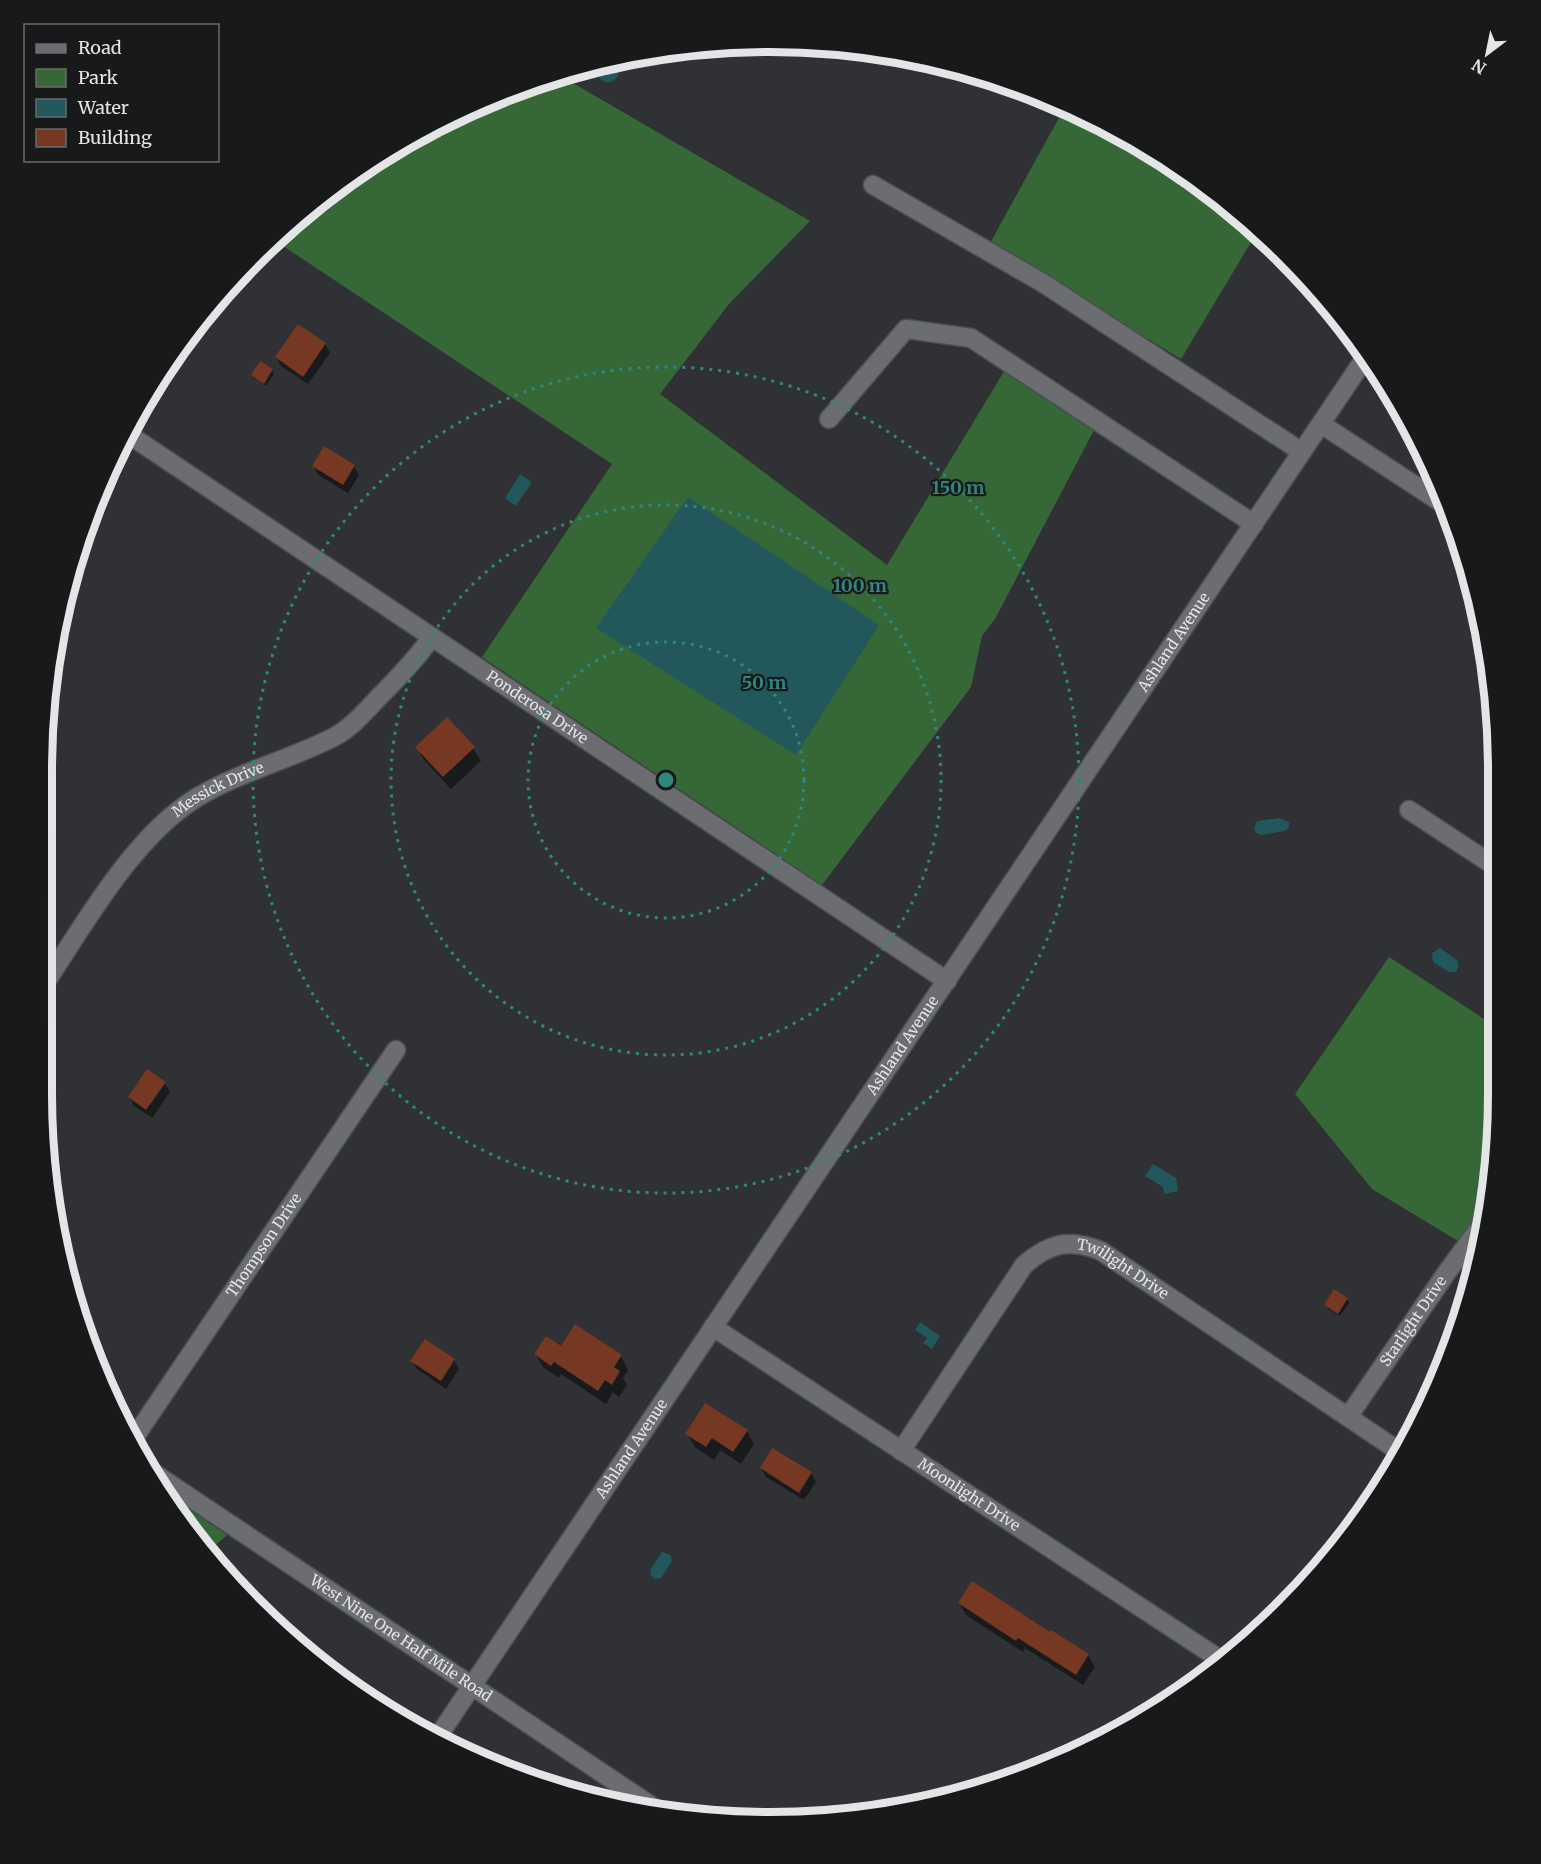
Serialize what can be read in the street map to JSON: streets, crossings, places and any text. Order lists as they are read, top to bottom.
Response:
{
  "streets": {
    "street": [
      "Ashland Avenue",
      "Ponderosa Drive",
      "Messick Drive",
      "Thompson Drive",
      "Twilight Drive",
      "Starlight Drive",
      "Moonlight Drive",
      "West Nine One Half Mile Road"
    ]
  },
  "crossings": [
    ["Ashland Avenue", "Ponderosa Drive"],
    ["Ashland Avenue", "Moonlight Drive"],
    ["Ashland Avenue", "West Nine One Half Mile Road"],
    ["Ponderosa Drive", "Messick Drive"],
    ["Twilight Drive", "Starlight Drive"],
    ["Twilight Drive", "Moonlight Drive"]
  ],
  "legend": [
    "Road",
    "Park",
    "Water",
    "Building"
  ],
  "north": "bottom left",
  "rings": ["150 m", "100 m", "50 m"]
}
